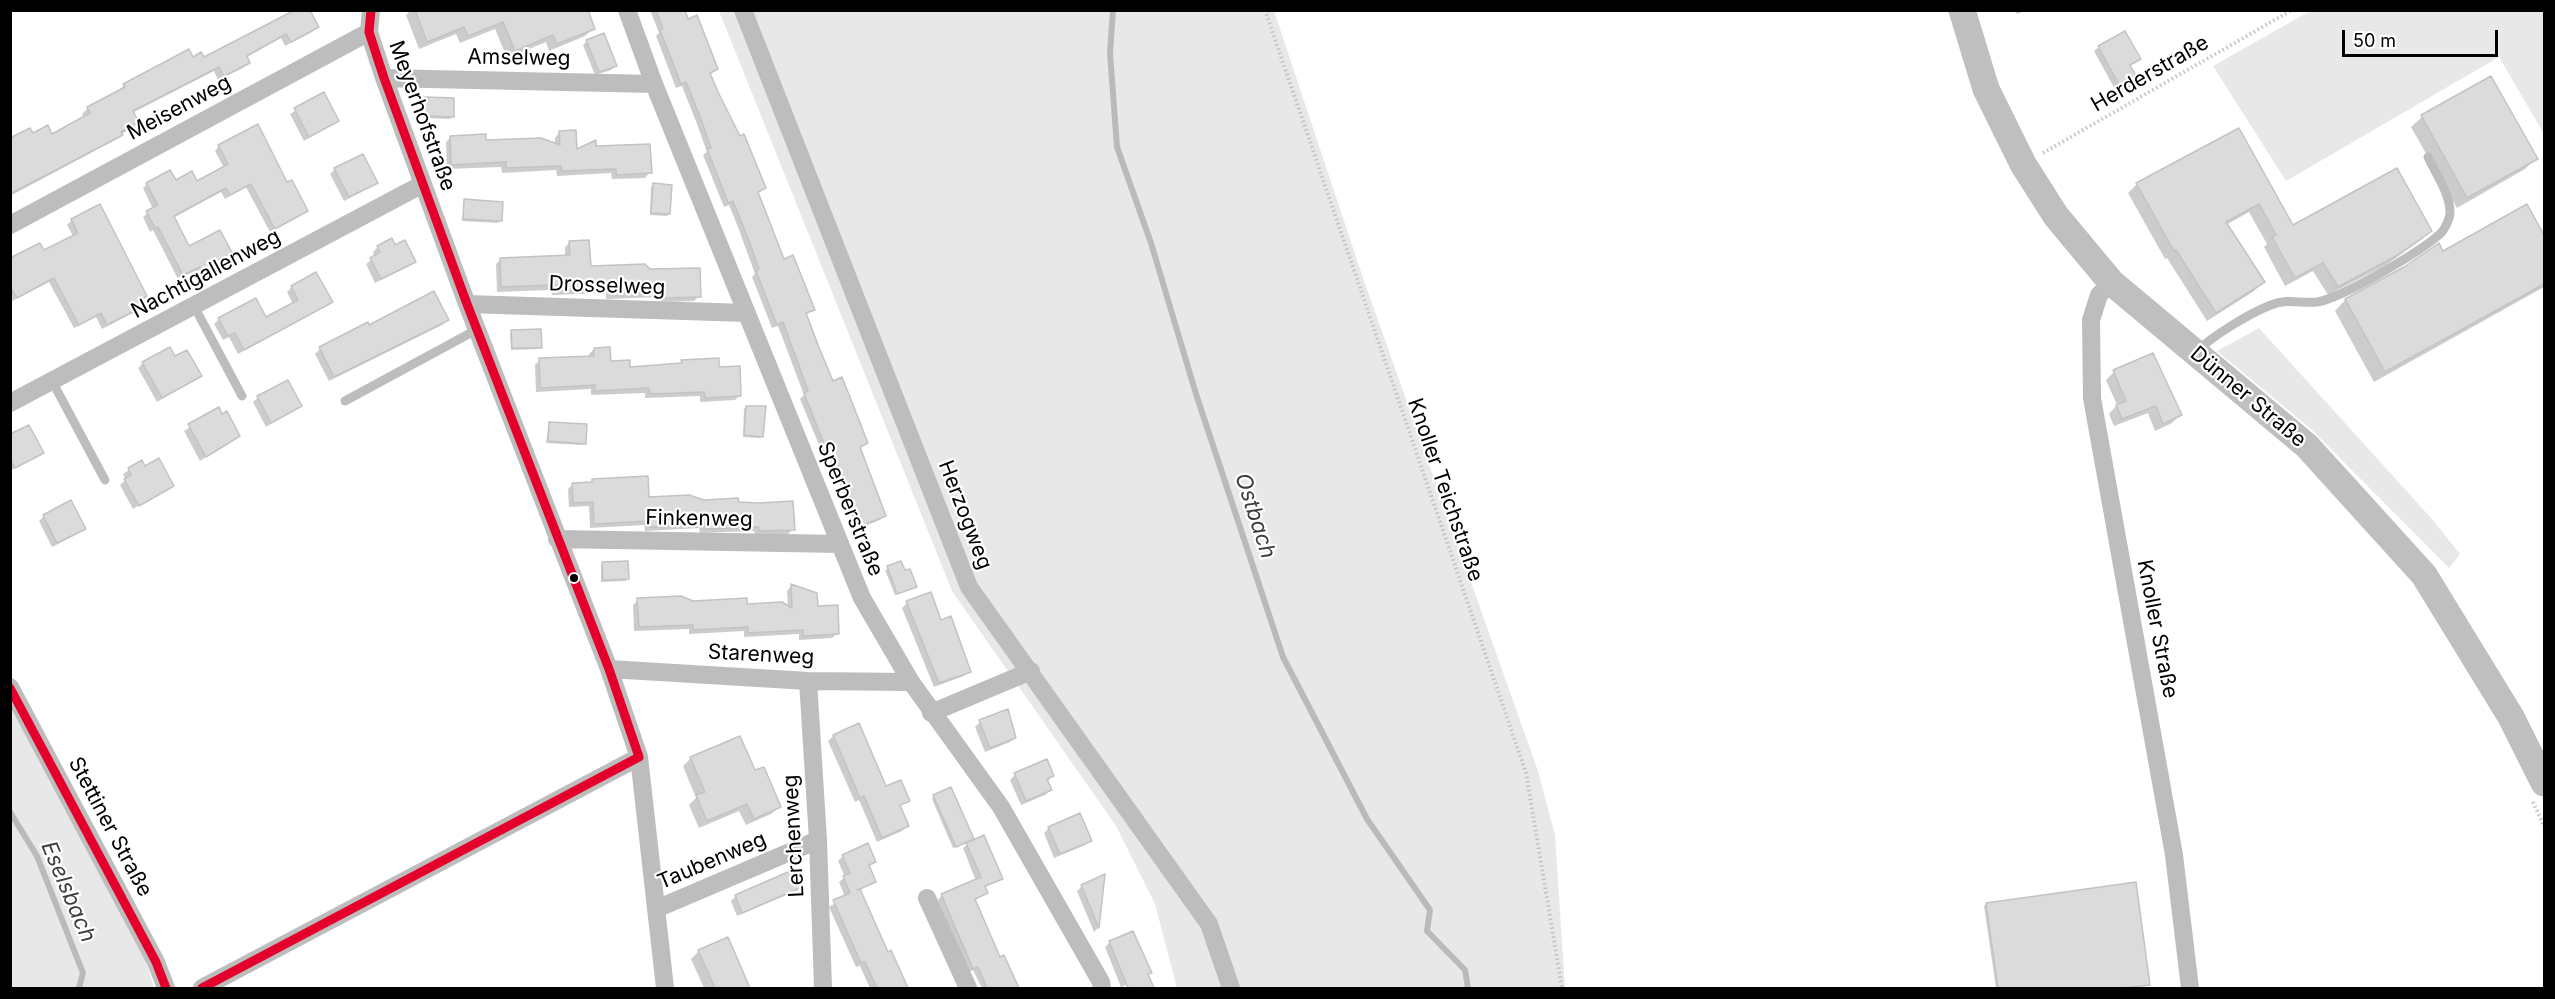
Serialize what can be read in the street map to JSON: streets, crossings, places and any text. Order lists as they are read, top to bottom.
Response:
{
  "streets": {
    "street": [
      "Amselweg",
      "Meisenweg",
      "Meyerhofstraße",
      "Nachtigallenweg",
      "Drosselweg",
      "Dünner Straße",
      "Sperberstraße",
      "Herzogweg",
      "Finkenweg",
      "Knoller Straße",
      "Starenweg",
      "Stettiner Straße",
      "Lerchenweg",
      "Taubenweg"
    ],
    "path": ["Herderstraße", "Knoller Teichstraße"]
  },
  "crossings": [
    ["Amselweg", "Meyerhofstraße"],
    ["Amselweg", "Sperberstraße"],
    ["Herderstraße", "Dünner Straße"],
    ["Meisenweg", "Meyerhofstraße"],
    ["Meyerhofstraße", "Nachtigallenweg"],
    ["Meyerhofstraße", "Drosselweg"],
    ["Meyerhofstraße", "Finkenweg"],
    ["Meyerhofstraße", "Starenweg"],
    ["Meyerhofstraße", "Taubenweg"],
    ["Drosselweg", "Sperberstraße"],
    ["Dünner Straße", "Knoller Straße"],
    ["Sperberstraße", "Finkenweg"],
    ["Sperberstraße", "Starenweg"],
    ["Starenweg", "Lerchenweg"],
    ["Lerchenweg", "Taubenweg"]
  ],
  "water": ["Ostbach", "Eselsbach"],
  "scale_bar": "50 m"
}
